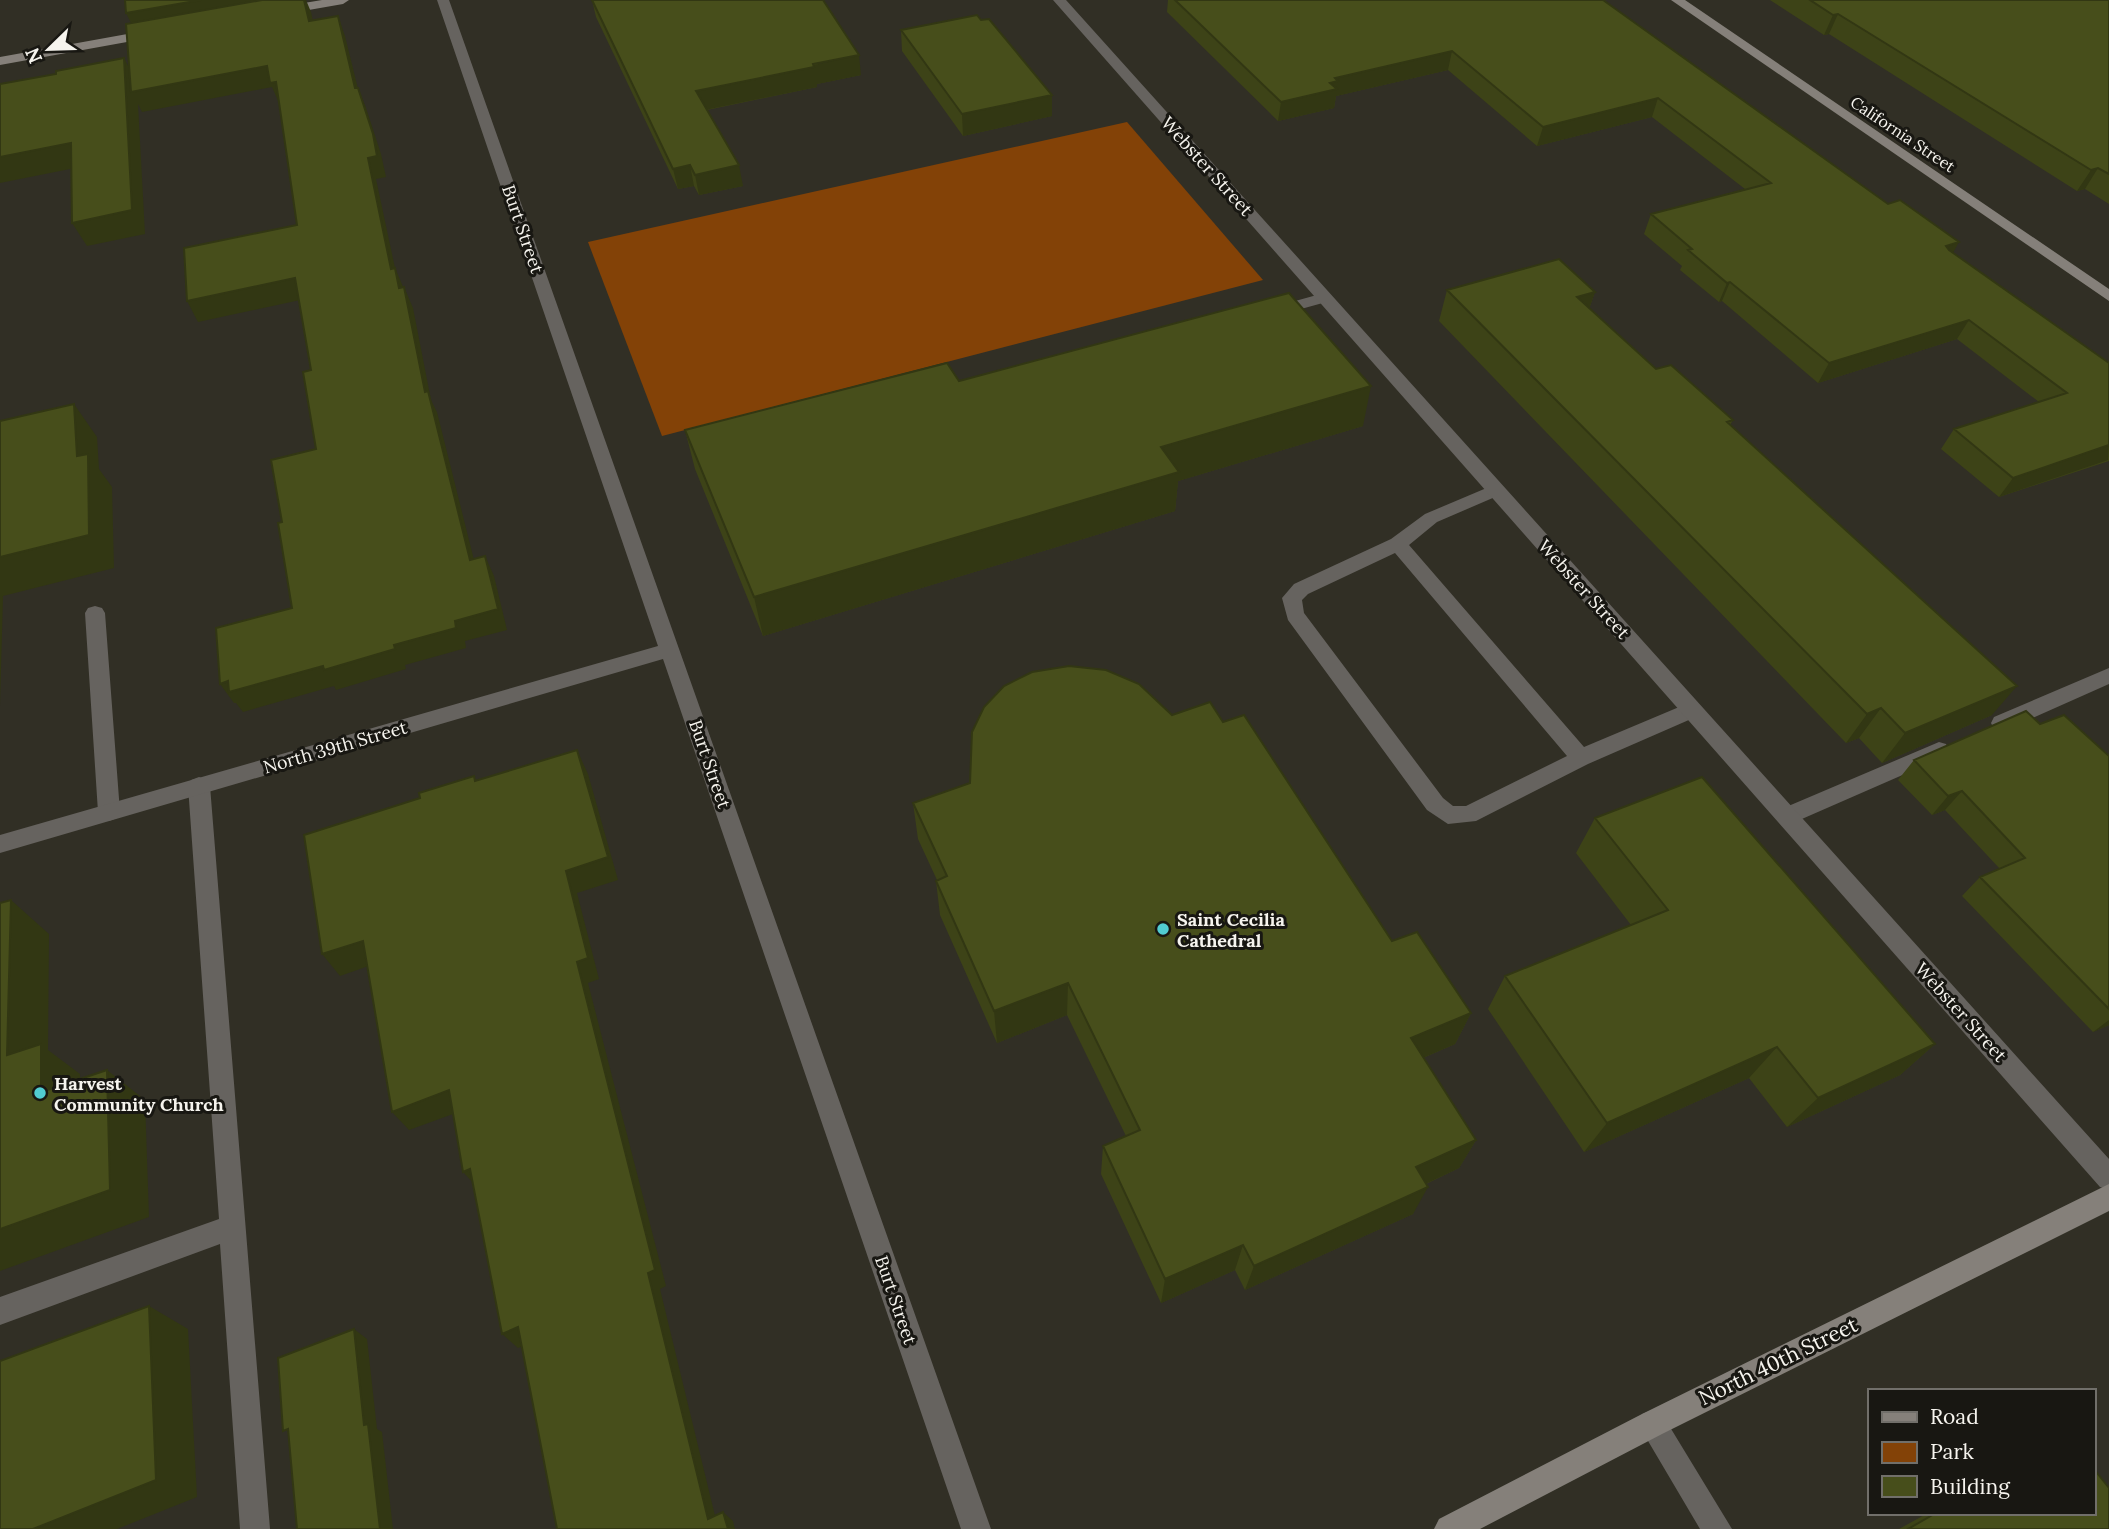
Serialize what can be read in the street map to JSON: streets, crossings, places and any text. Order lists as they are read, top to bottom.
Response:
{
  "streets": {
    "street": [
      "California Street",
      "Webster Street",
      "Burt Street",
      "North 39th Street",
      "North 40th Street"
    ]
  },
  "crossings": [
    ["Burt Street", "North 39th Street"]
  ],
  "places": ["Saint Cecilia Cathedral", "Harvest Community Church"],
  "legend": ["Road", "Park", "Building"],
  "north": "bottom left"
}
